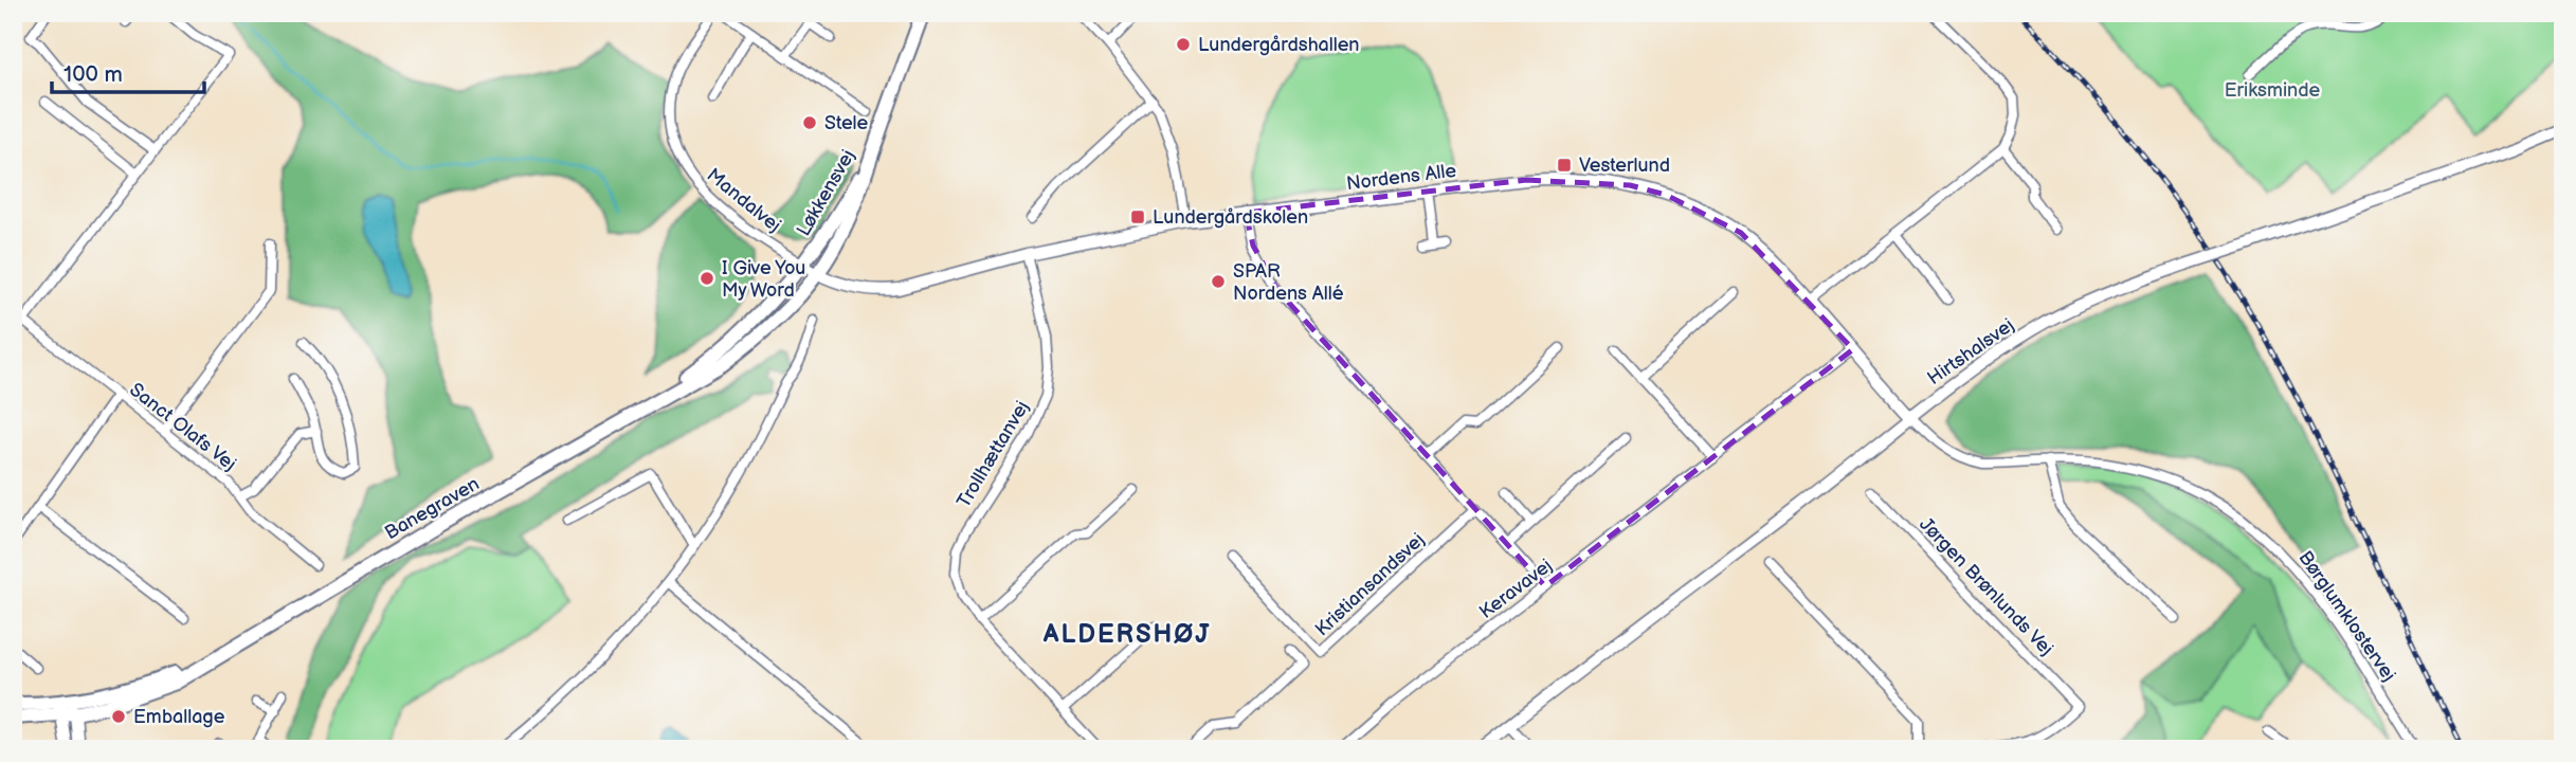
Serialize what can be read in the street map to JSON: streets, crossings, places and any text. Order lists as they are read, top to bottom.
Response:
{
  "streets": {
    "main road": ["Løkkensvej", "Banegraven"],
    "street": [
      "Nordens Alle",
      "Mandalvej",
      "Hirtshalsvej",
      "Sanct Olafs Vej",
      "Trollhættanvej",
      "Kristiansandsvej",
      "Jørgen Brønlunds Vej",
      "Keravavej",
      "Børglumklostervej"
    ]
  },
  "crossings": [
    ["Nordens Alle", "Løkkensvej"],
    ["Nordens Alle", "Mandalvej"],
    ["Nordens Alle", "Hirtshalsvej"],
    ["Nordens Alle", "Trollhættanvej"],
    ["Nordens Alle", "Banegraven"],
    ["Nordens Alle", "Keravavej"],
    ["Nordens Alle", "Børglumklostervej"],
    ["Løkkensvej", "Mandalvej"],
    ["Løkkensvej", "Banegraven"],
    ["Mandalvej", "Banegraven"],
    ["Hirtshalsvej", "Børglumklostervej"]
  ],
  "districts": ["ALDERSHØJ"],
  "parks": ["Eriksminde"],
  "places": {
    "other": [
      "Lundergårdshallen",
      "Stele",
      "I Give You My Word",
      "SPAR Nordens Allé",
      "Emballage"
    ],
    "transit": ["Vesterlund", "Lundergårdskolen"]
  },
  "scale_bar": "100 m"
}
